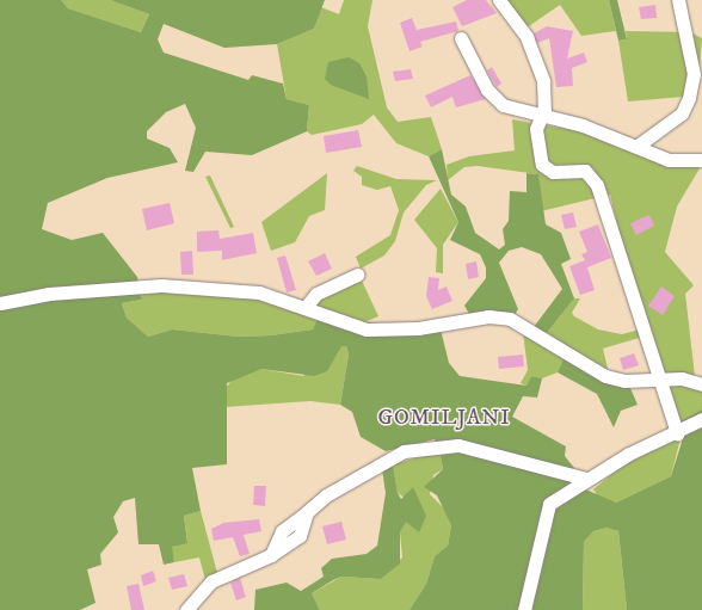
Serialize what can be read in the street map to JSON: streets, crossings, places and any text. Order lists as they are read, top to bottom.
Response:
{
  "districts": ["GOMILJANI"]
}
